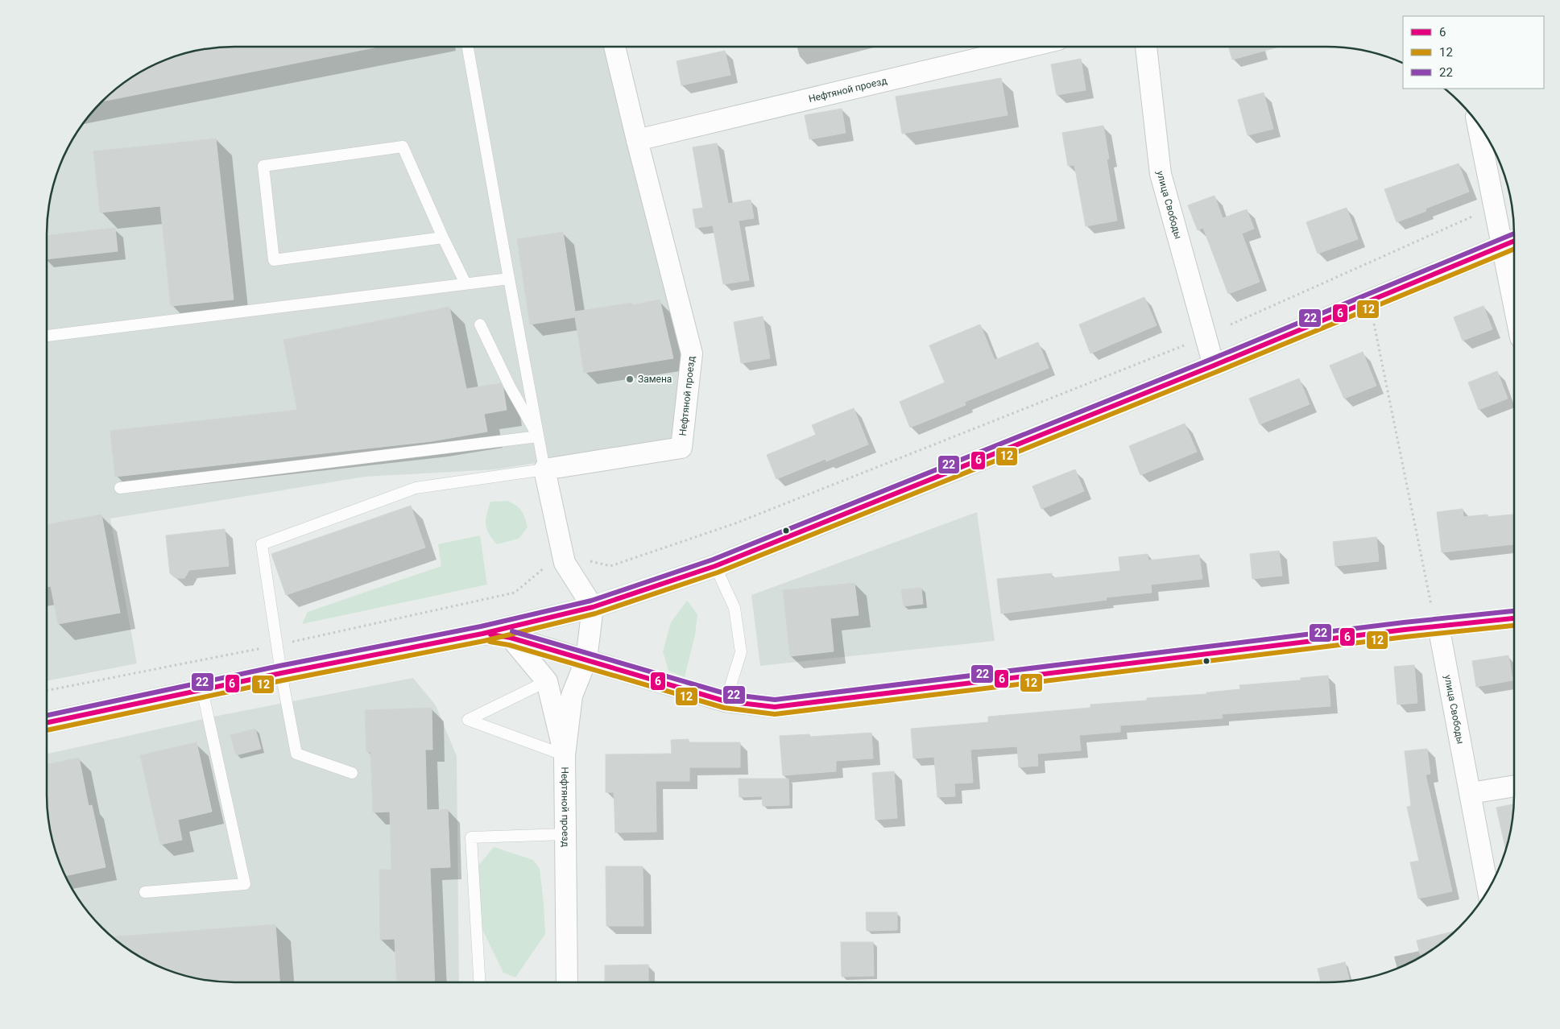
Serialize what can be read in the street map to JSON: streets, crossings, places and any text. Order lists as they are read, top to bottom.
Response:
{
  "streets": {
    "street": ["Нефтяной проезд", "улица Свободы"]
  },
  "places": ["Замена"],
  "lines": ["transit line 22", "transit line 6", "transit line 12"],
  "legend": ["6", "12", "22"]
}
